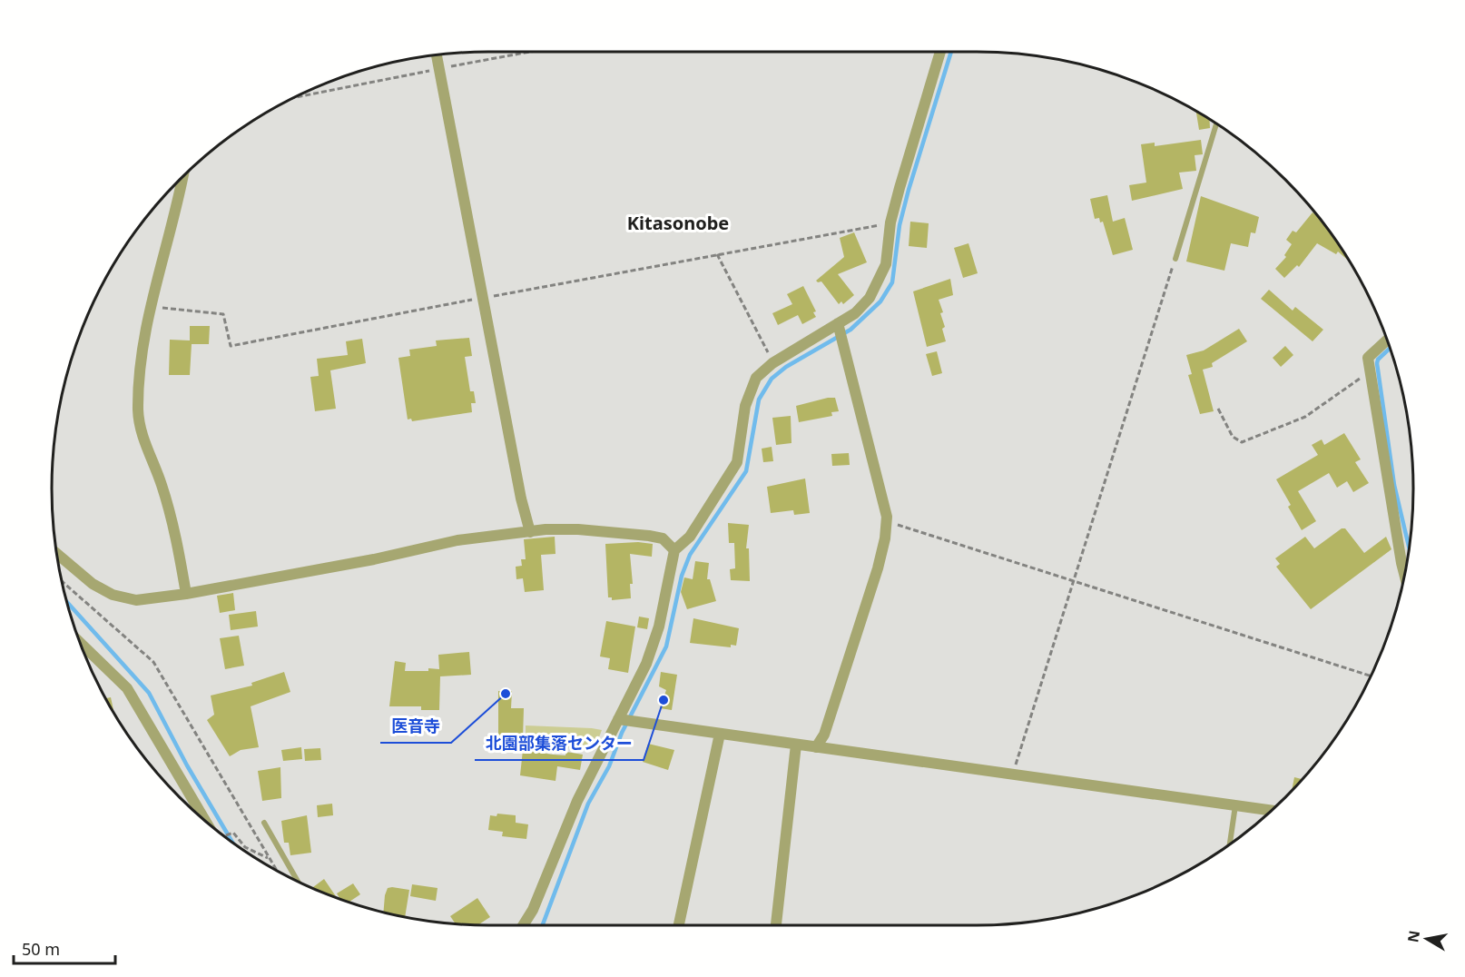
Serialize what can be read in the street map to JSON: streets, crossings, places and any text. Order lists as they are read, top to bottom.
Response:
{
  "districts": ["Kitasonobe"],
  "places": ["医音寺", "北園部集落センター"],
  "scale_bar": "50 m",
  "north": "left"
}
